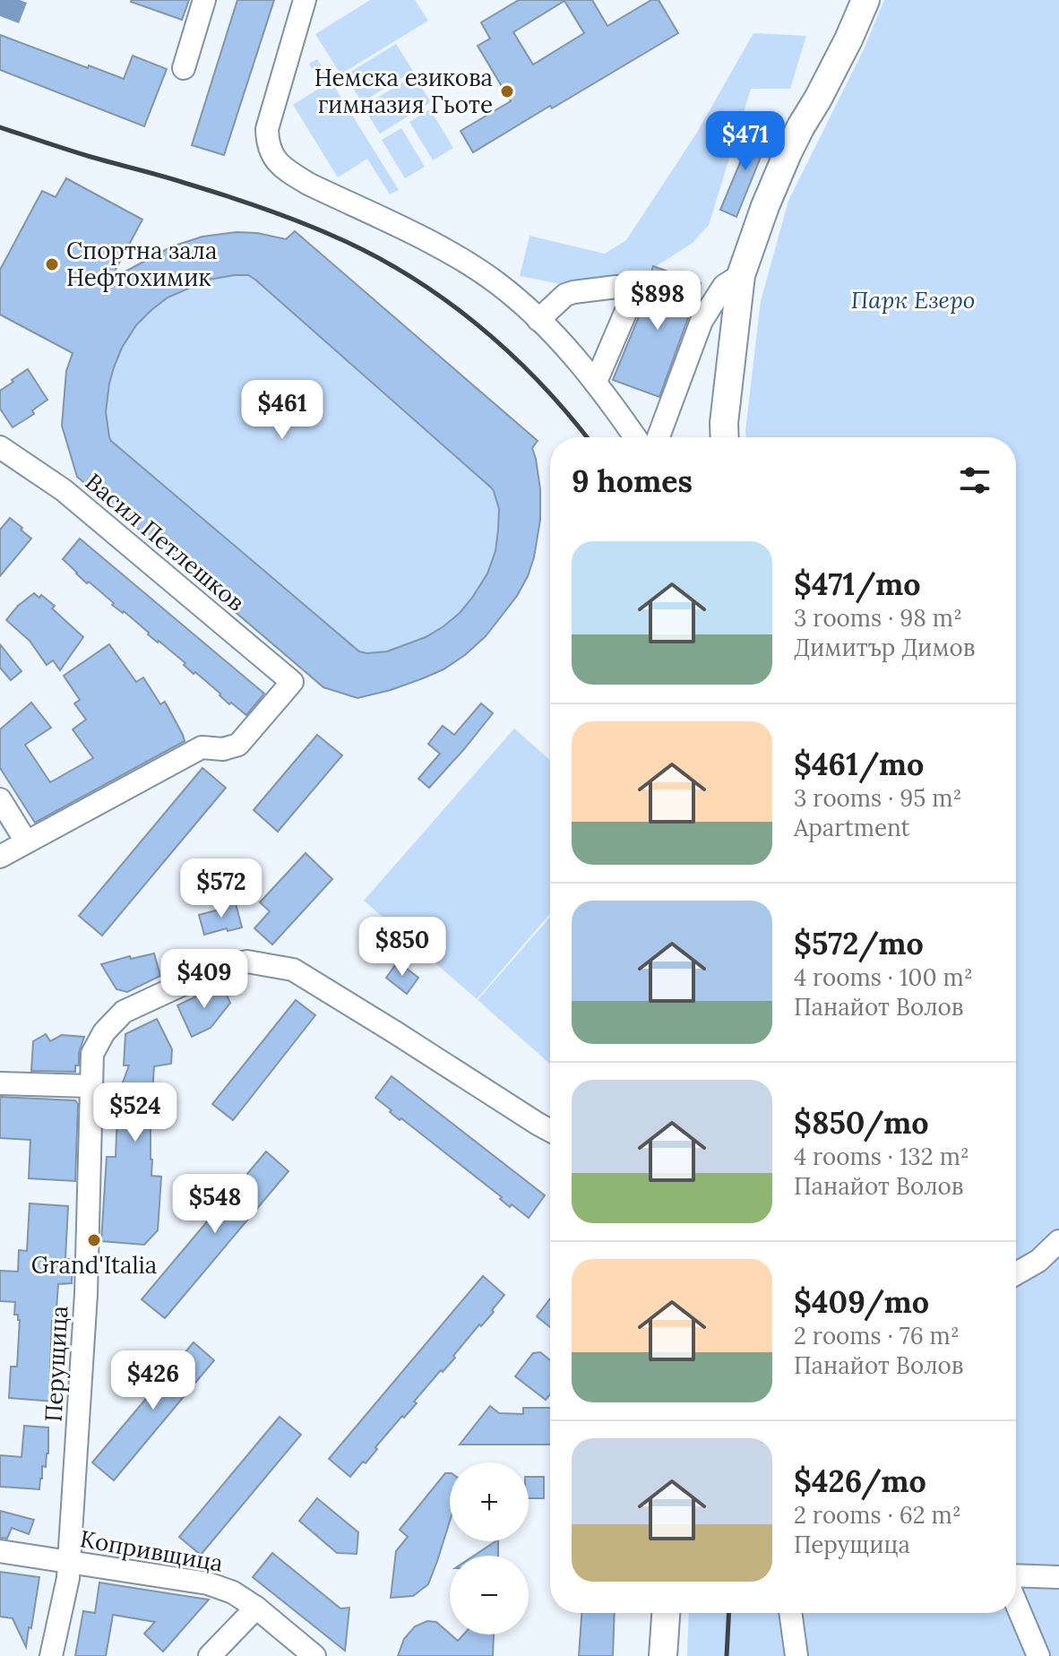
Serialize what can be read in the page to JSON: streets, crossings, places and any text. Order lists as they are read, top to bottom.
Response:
{
  "streets": {
    "street": ["Васил Петлешков", "Перущица", "Копривщица"]
  },
  "crossings": [
    ["Перущица", "Копривщица"]
  ],
  "parks": ["Парк Езеро"],
  "places": ["Немска езикова гимназия Гьоте", "Спортна зала Нефтохимик", "Grand'Italia"],
  "page": {
    "price": [
      "$471",
      "$898",
      "$461",
      "$572",
      "$850",
      "$409",
      "$524",
      "$548",
      "$426"
    ],
    "heading": "9 homes",
    "list": [
      {
        "name": "$471/mo",
        "note": "3 rooms · 98 m² · Димитър Димов"
      },
      {
        "name": "$461/mo",
        "note": "3 rooms · 95 m² · Apartment"
      },
      {
        "name": "$572/mo",
        "note": "4 rooms · 100 m² · Панайот Волов"
      },
      {
        "name": "$850/mo",
        "note": "4 rooms · 132 m² · Панайот Волов"
      },
      {
        "name": "$409/mo",
        "note": "2 rooms · 76 m² · Панайот Волов"
      },
      {
        "name": "$426/mo",
        "note": "2 rooms · 62 m² · Перущица"
      }
    ],
    "map_buttons": ["+", "−"]
  }
}
